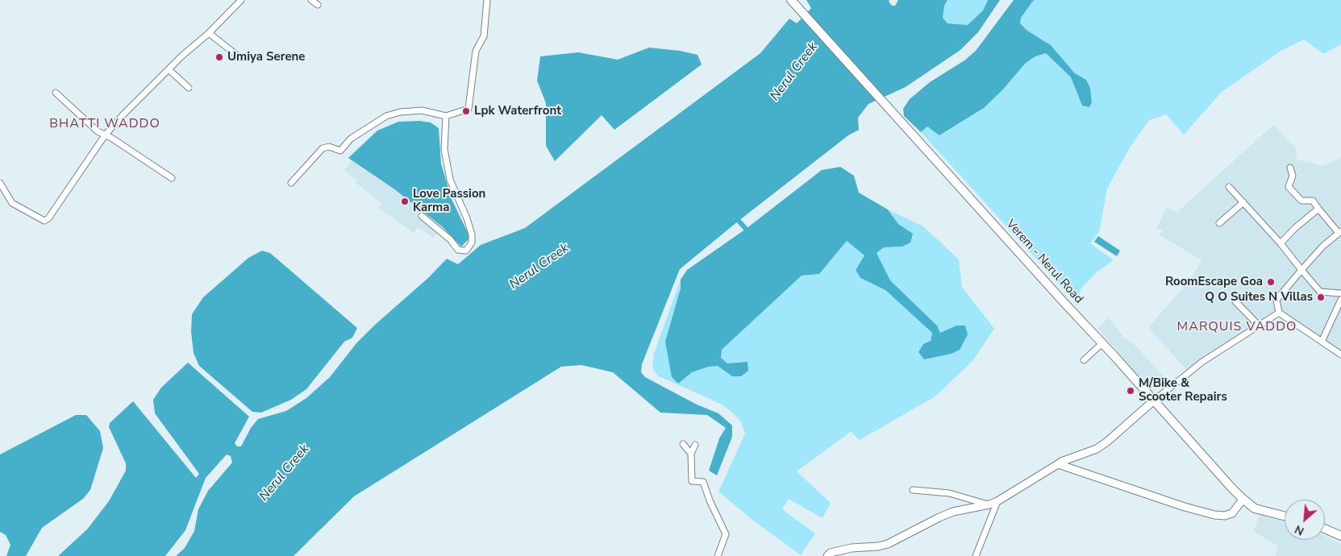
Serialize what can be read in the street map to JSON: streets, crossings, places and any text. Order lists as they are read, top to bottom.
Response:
{
  "streets": {
    "main road": ["Verem - Nerul Road"]
  },
  "districts": ["BHATTI WADDO", "MARQUIS VADDO"],
  "water": ["Nerul Creek"],
  "places": [
    "Umiya Serene",
    "Lpk Waterfront",
    "Love Passion Karma",
    "RoomEscape Goa",
    "Q O Suites N Villas",
    "M/Bike & Scooter Repairs"
  ],
  "north": "bottom left"
}
